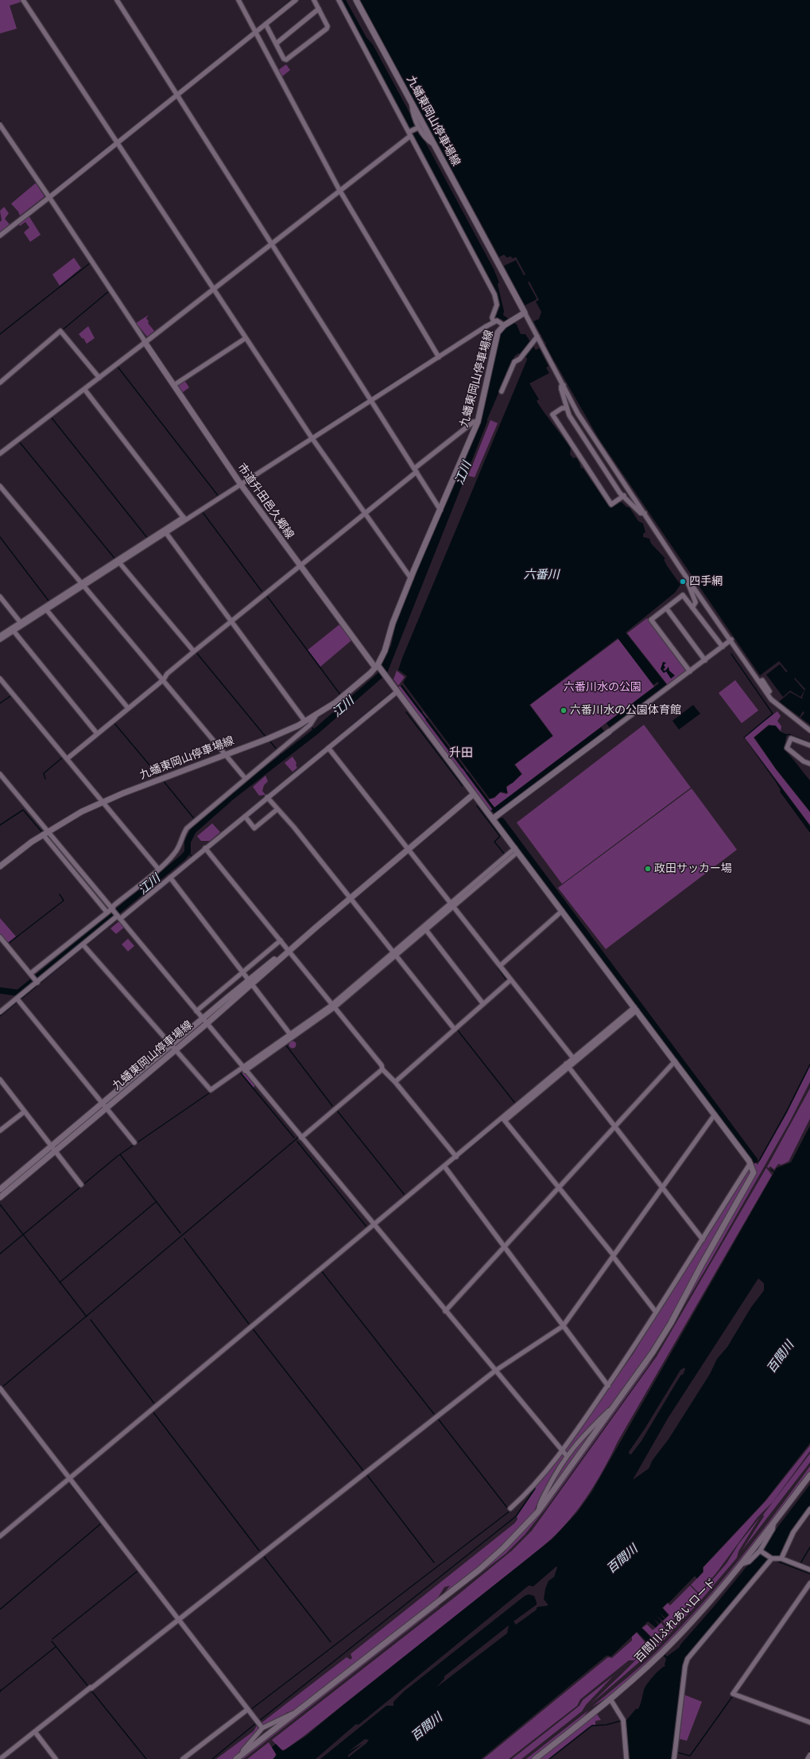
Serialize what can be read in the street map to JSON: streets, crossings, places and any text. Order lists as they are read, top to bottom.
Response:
{
  "streets": {
    "street": ["九蟠東岡山停車場線", "市道升田邑久郷線", "百間川ふれあいロード"]
  },
  "crossings": [
    ["九蟠東岡山停車場線", "市道升田邑久郷線"]
  ],
  "districts": ["升田"],
  "water": ["江川", "六番川", "百間川"],
  "parks": ["六番川水の公園"],
  "places": ["四手網", "六番川水の公園体育館", "政田サッカー場"]
}
